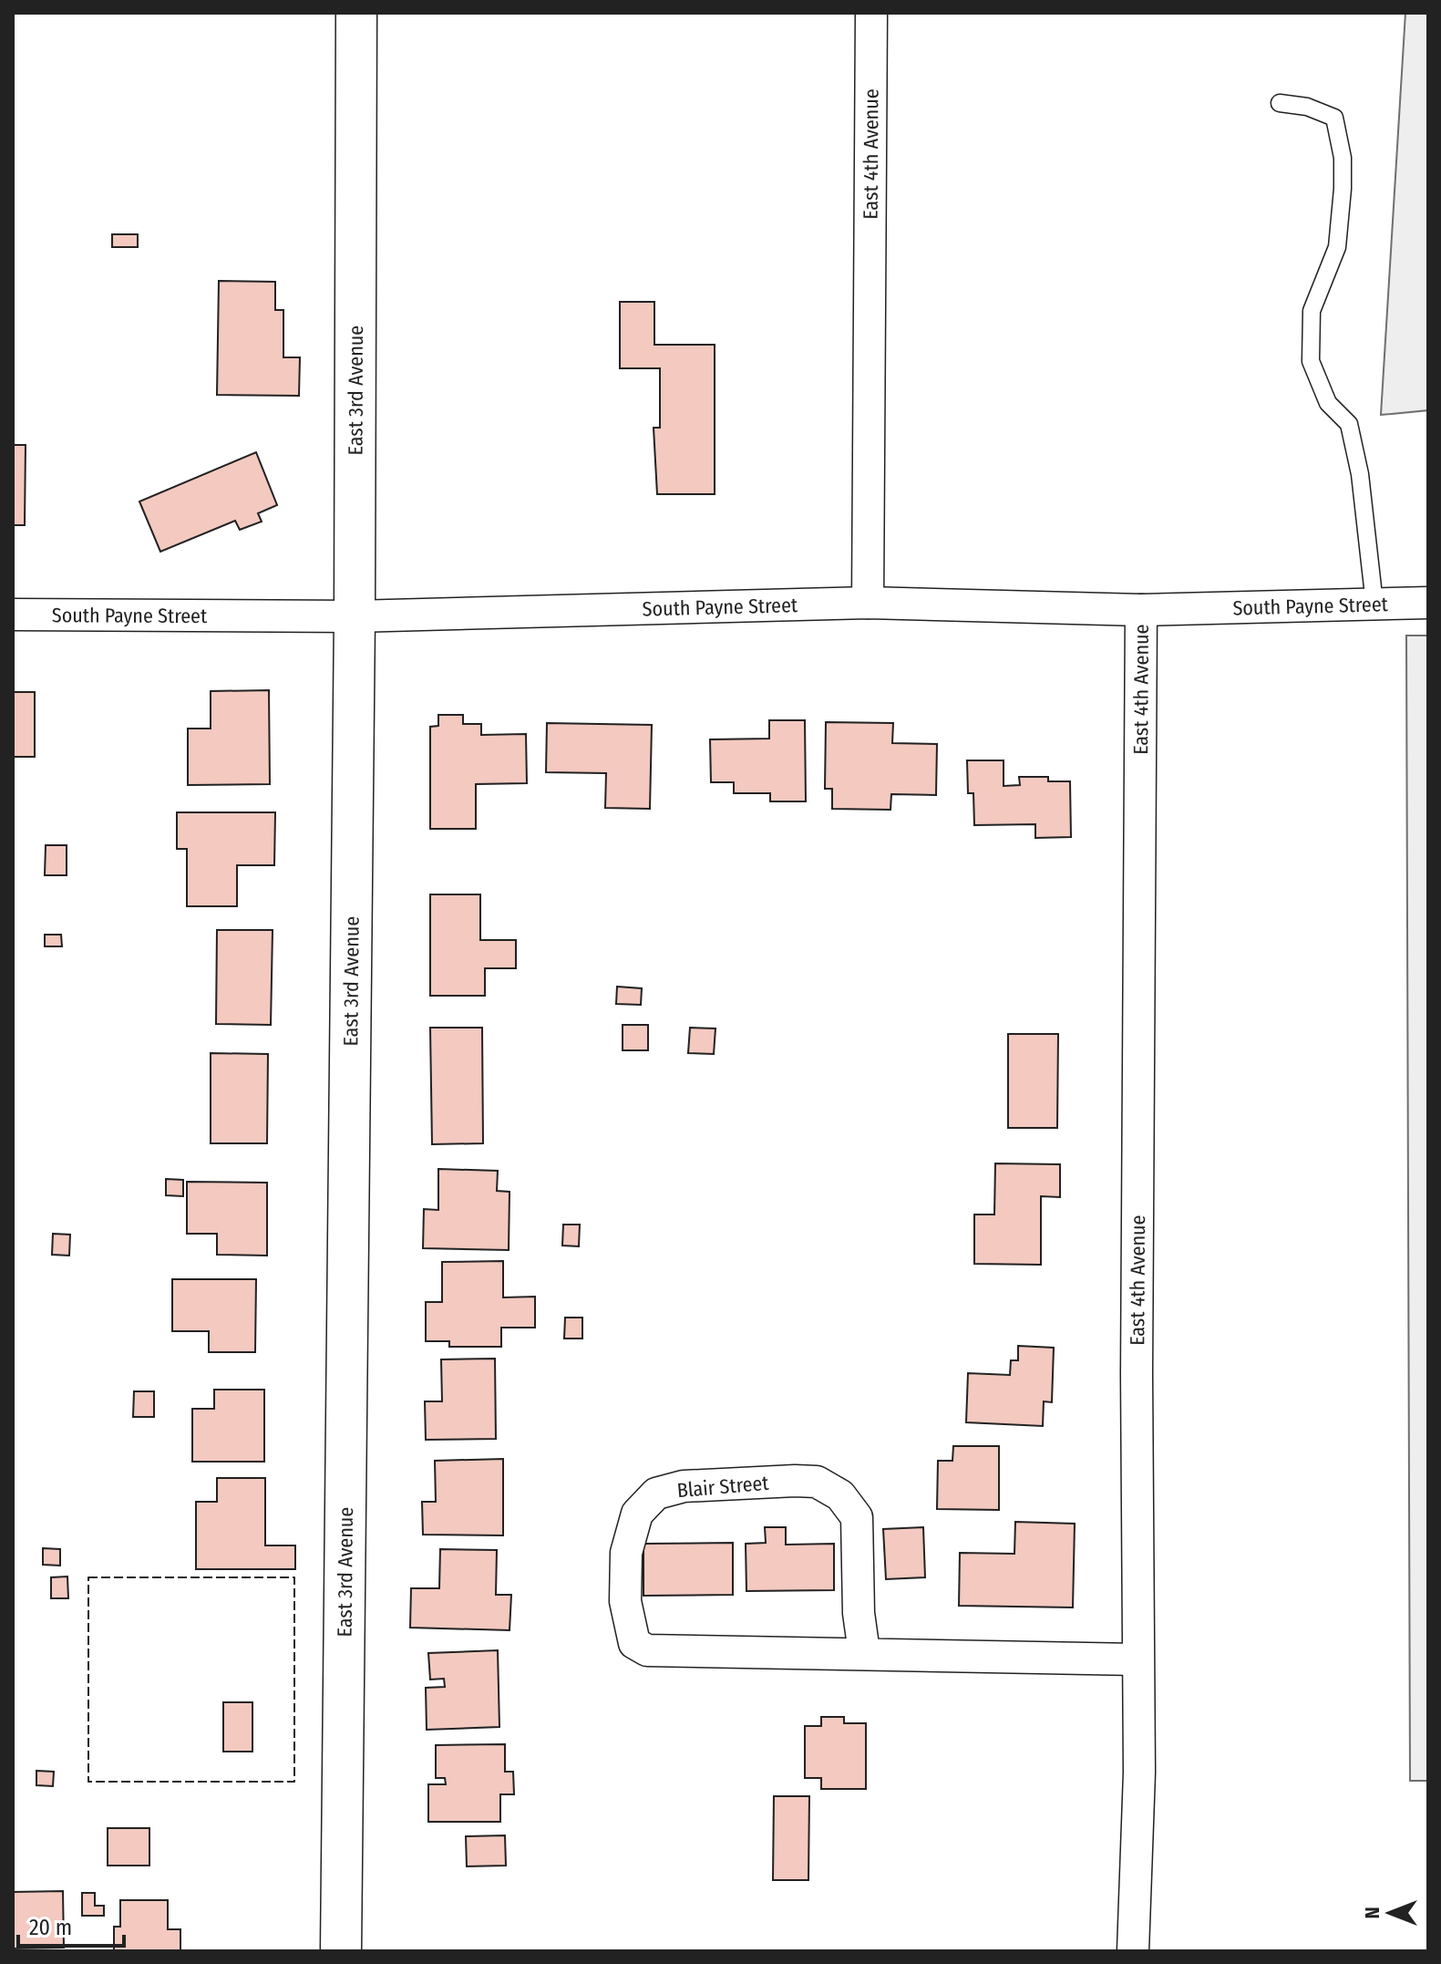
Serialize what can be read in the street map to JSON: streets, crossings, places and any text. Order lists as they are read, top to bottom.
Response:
{
  "streets": {
    "street": [
      "East 4th Avenue",
      "East 3rd Avenue",
      "South Payne Street",
      "Blair Street"
    ]
  },
  "crossings": [
    ["East 4th Avenue", "South Payne Street"],
    ["East 4th Avenue", "Blair Street"],
    ["East 3rd Avenue", "South Payne Street"]
  ],
  "scale_bar": "20 m",
  "north": "left"
}
